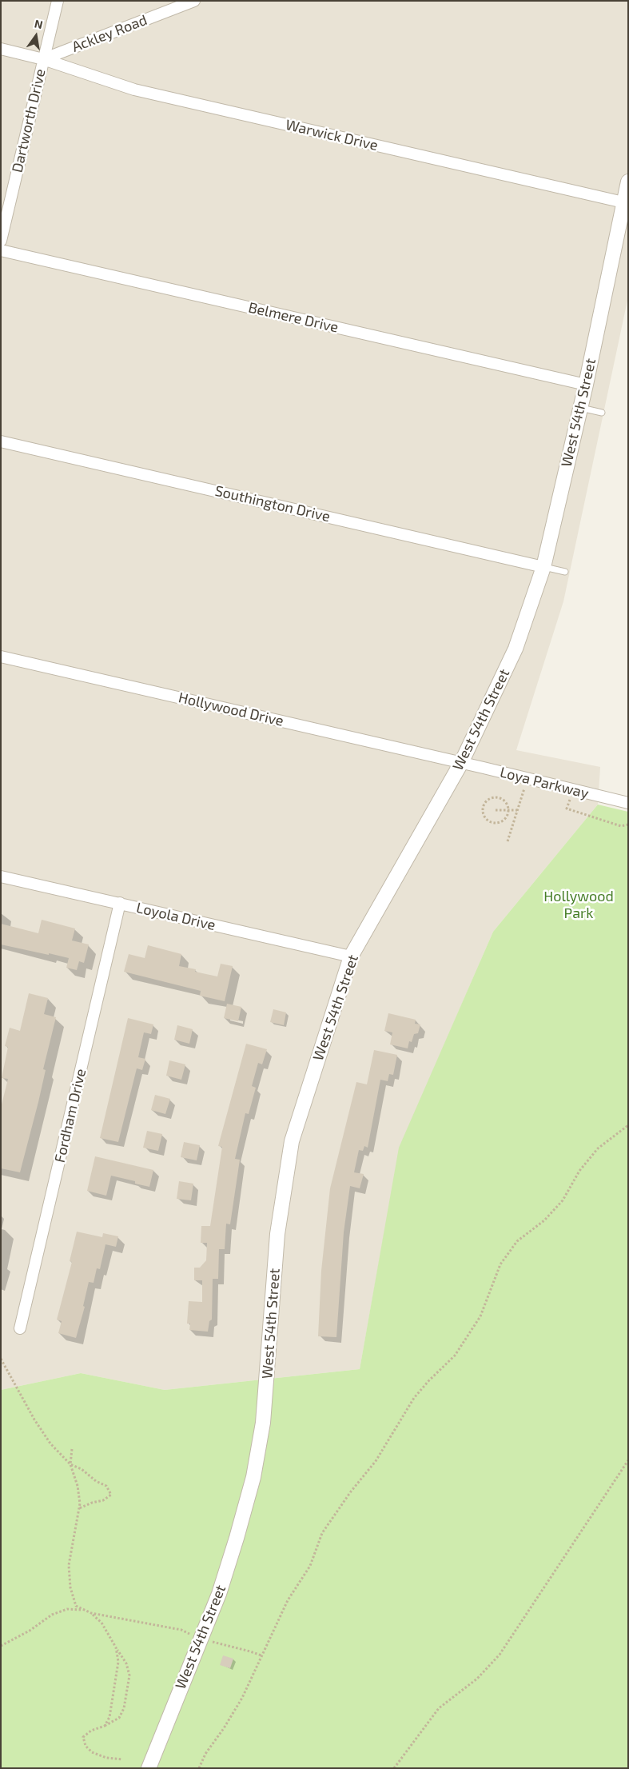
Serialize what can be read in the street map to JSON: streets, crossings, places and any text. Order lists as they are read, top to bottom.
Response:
{
  "streets": {
    "street": [
      "Ackley Road",
      "Dartworth Drive",
      "Warwick Drive",
      "Belmere Drive",
      "West 54th Street",
      "Southington Drive",
      "Hollywood Drive",
      "Loya Parkway",
      "Loyola Drive",
      "Fordham Drive"
    ]
  },
  "crossings": [
    ["Ackley Road", "Dartworth Drive"],
    ["Ackley Road", "Warwick Drive"],
    ["Dartworth Drive", "Warwick Drive"],
    ["Warwick Drive", "West 54th Street"],
    ["Belmere Drive", "West 54th Street"],
    ["West 54th Street", "Southington Drive"],
    ["West 54th Street", "Hollywood Drive"],
    ["West 54th Street", "Loya Parkway"],
    ["West 54th Street", "Loyola Drive"],
    ["Hollywood Drive", "Loya Parkway"],
    ["Loyola Drive", "Fordham Drive"]
  ],
  "parks": ["Hollywood Park"],
  "north": "top"
}
